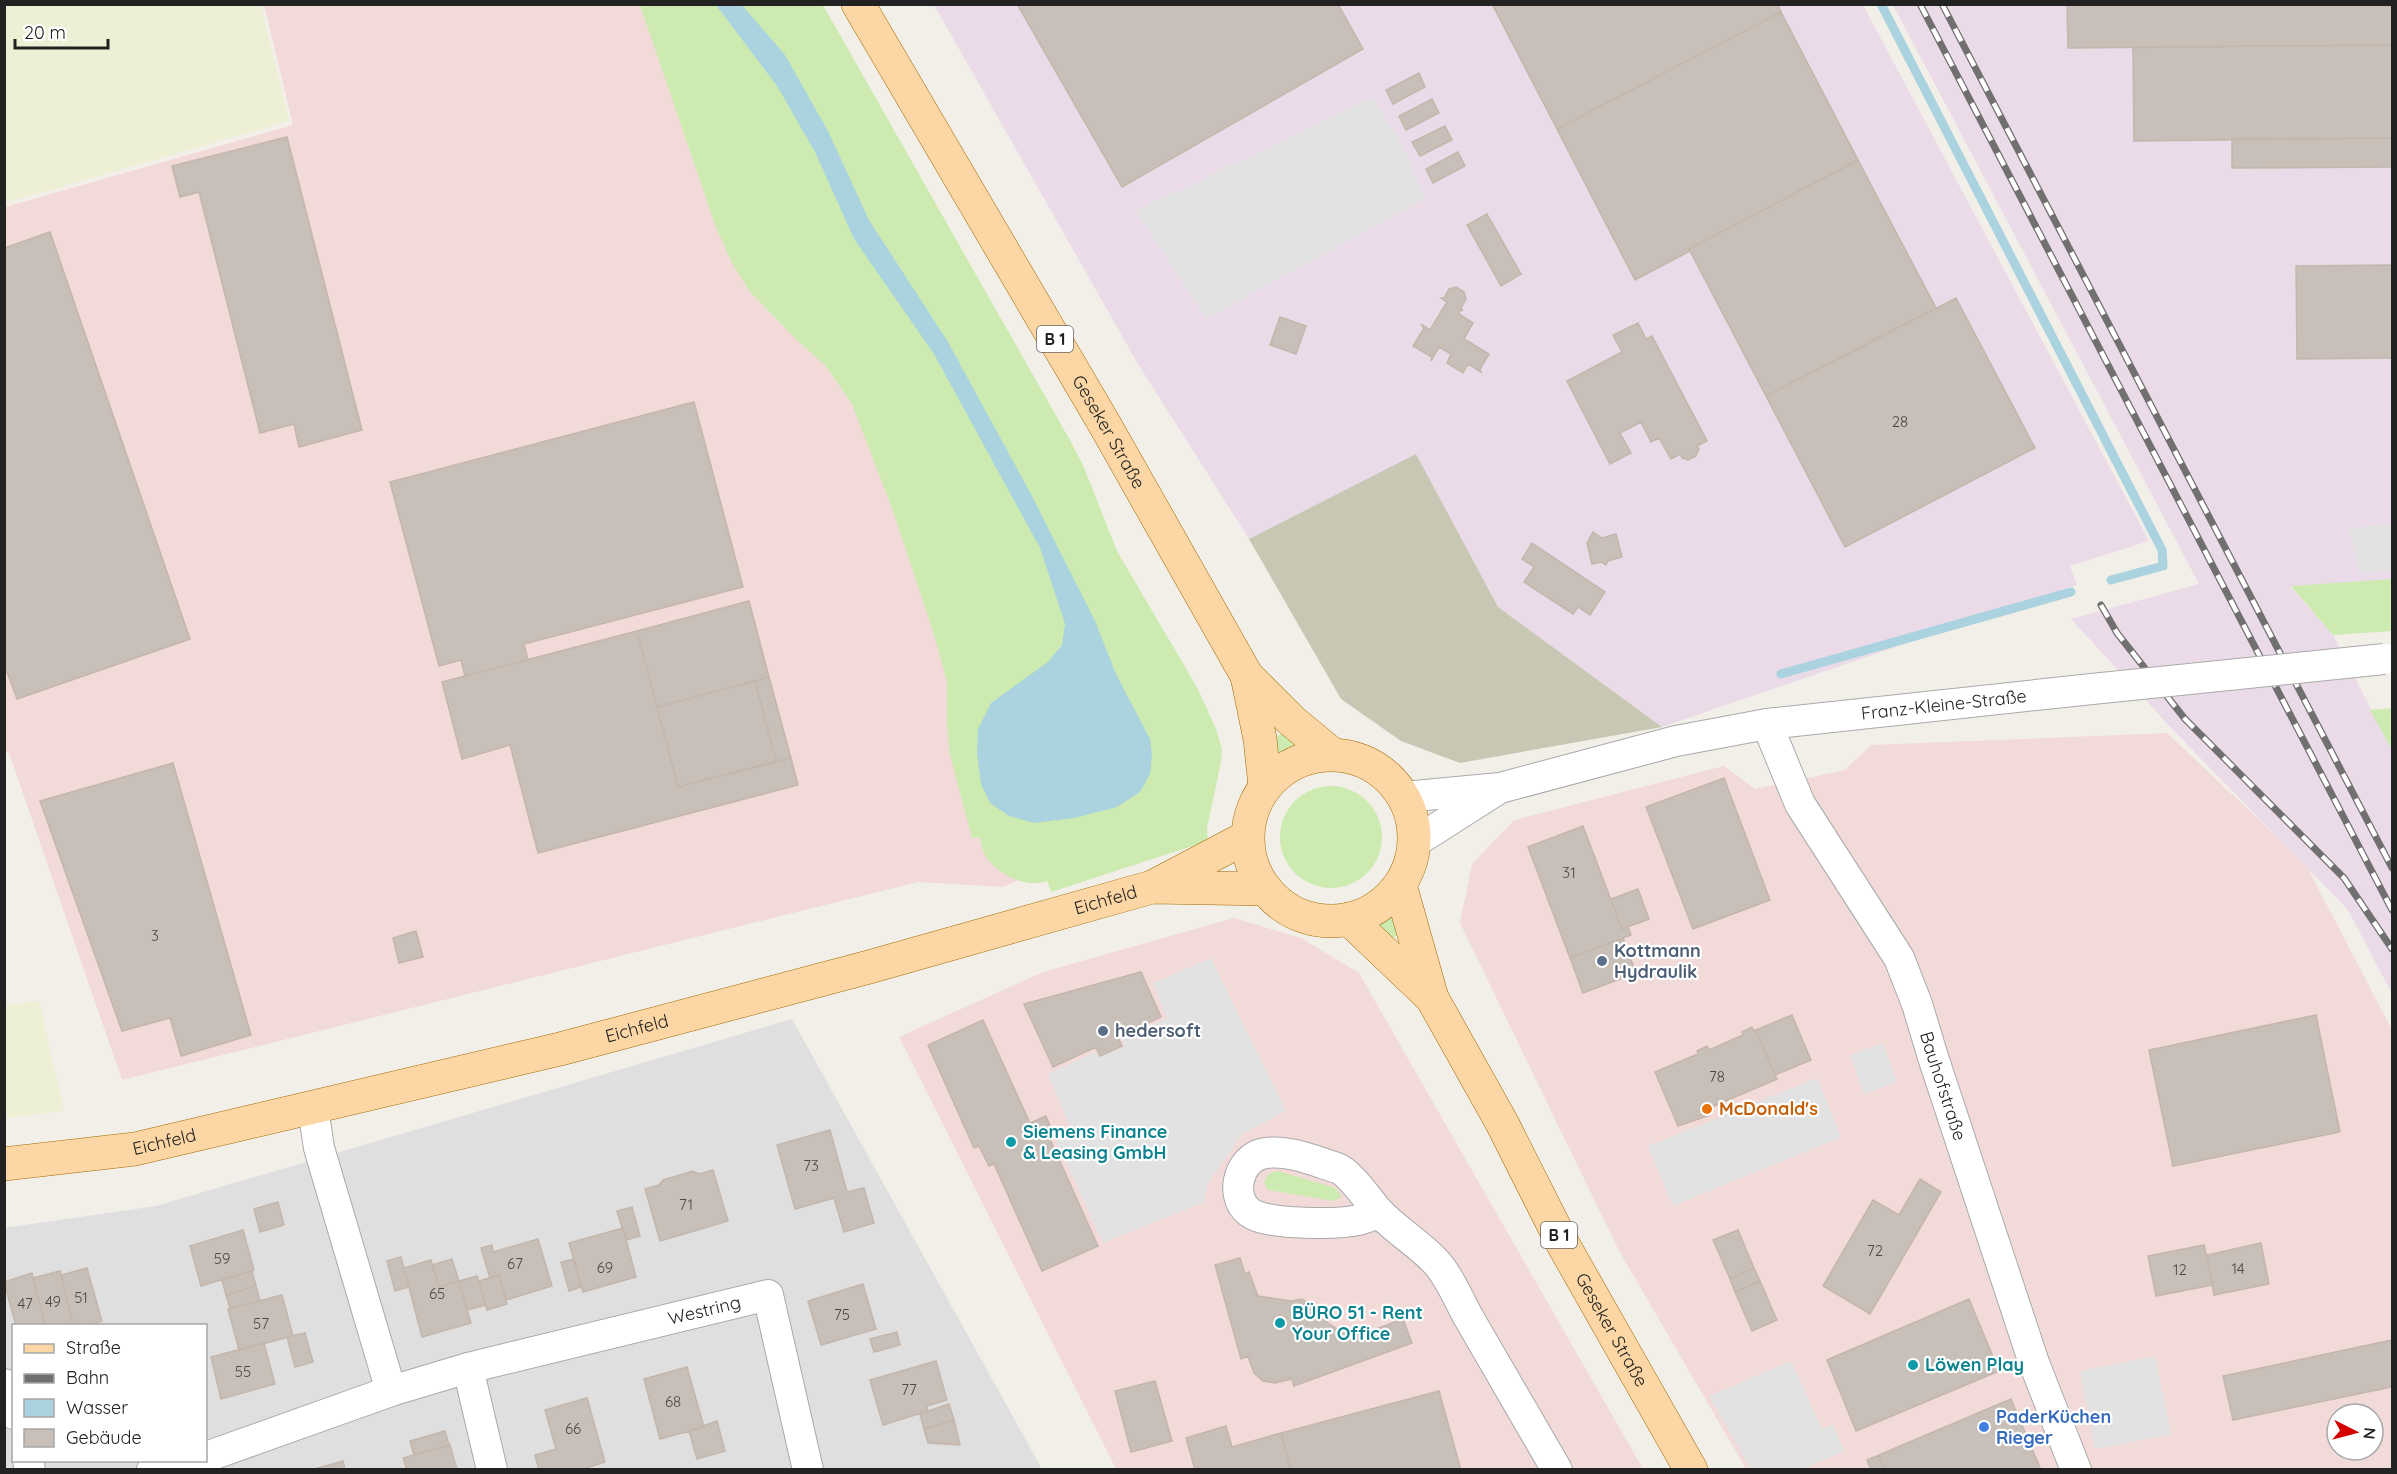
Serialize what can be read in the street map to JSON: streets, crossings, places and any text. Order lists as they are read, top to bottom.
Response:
{
  "streets": {
    "main road": ["B 1", "Geseker Straße", "Eichfeld"],
    "street": ["Franz-Kleine-Straße", "Bauhofstraße", "Westring"]
  },
  "crossings": [
    ["B 1", "Geseker Straße"],
    ["B 1", "Franz-Kleine-Straße"],
    ["B 1", "Eichfeld"],
    ["Geseker Straße", "Franz-Kleine-Straße"],
    ["Geseker Straße", "Eichfeld"],
    ["Franz-Kleine-Straße", "Eichfeld"],
    ["Franz-Kleine-Straße", "Bauhofstraße"]
  ],
  "places": [
    "Kottmann Hydraulik",
    "hedersoft",
    "McDonald's",
    "Siemens Finance & Leasing GmbH",
    "BÜRO 51 - Rent Your Office",
    "Löwen Play",
    "PaderKüchen Rieger"
  ],
  "house_numbers": [
    "28",
    "31",
    "3",
    "78",
    "73",
    "71",
    "72",
    "59",
    "67",
    "69",
    "14",
    "12",
    "65",
    "51",
    "49",
    "47",
    "75",
    "57",
    "55",
    "77",
    "68",
    "66"
  ],
  "legend": [
    "Straße",
    "Bahn",
    "Wasser",
    "Gebäude"
  ],
  "scale_bar": "20 m",
  "north": "right"
}
